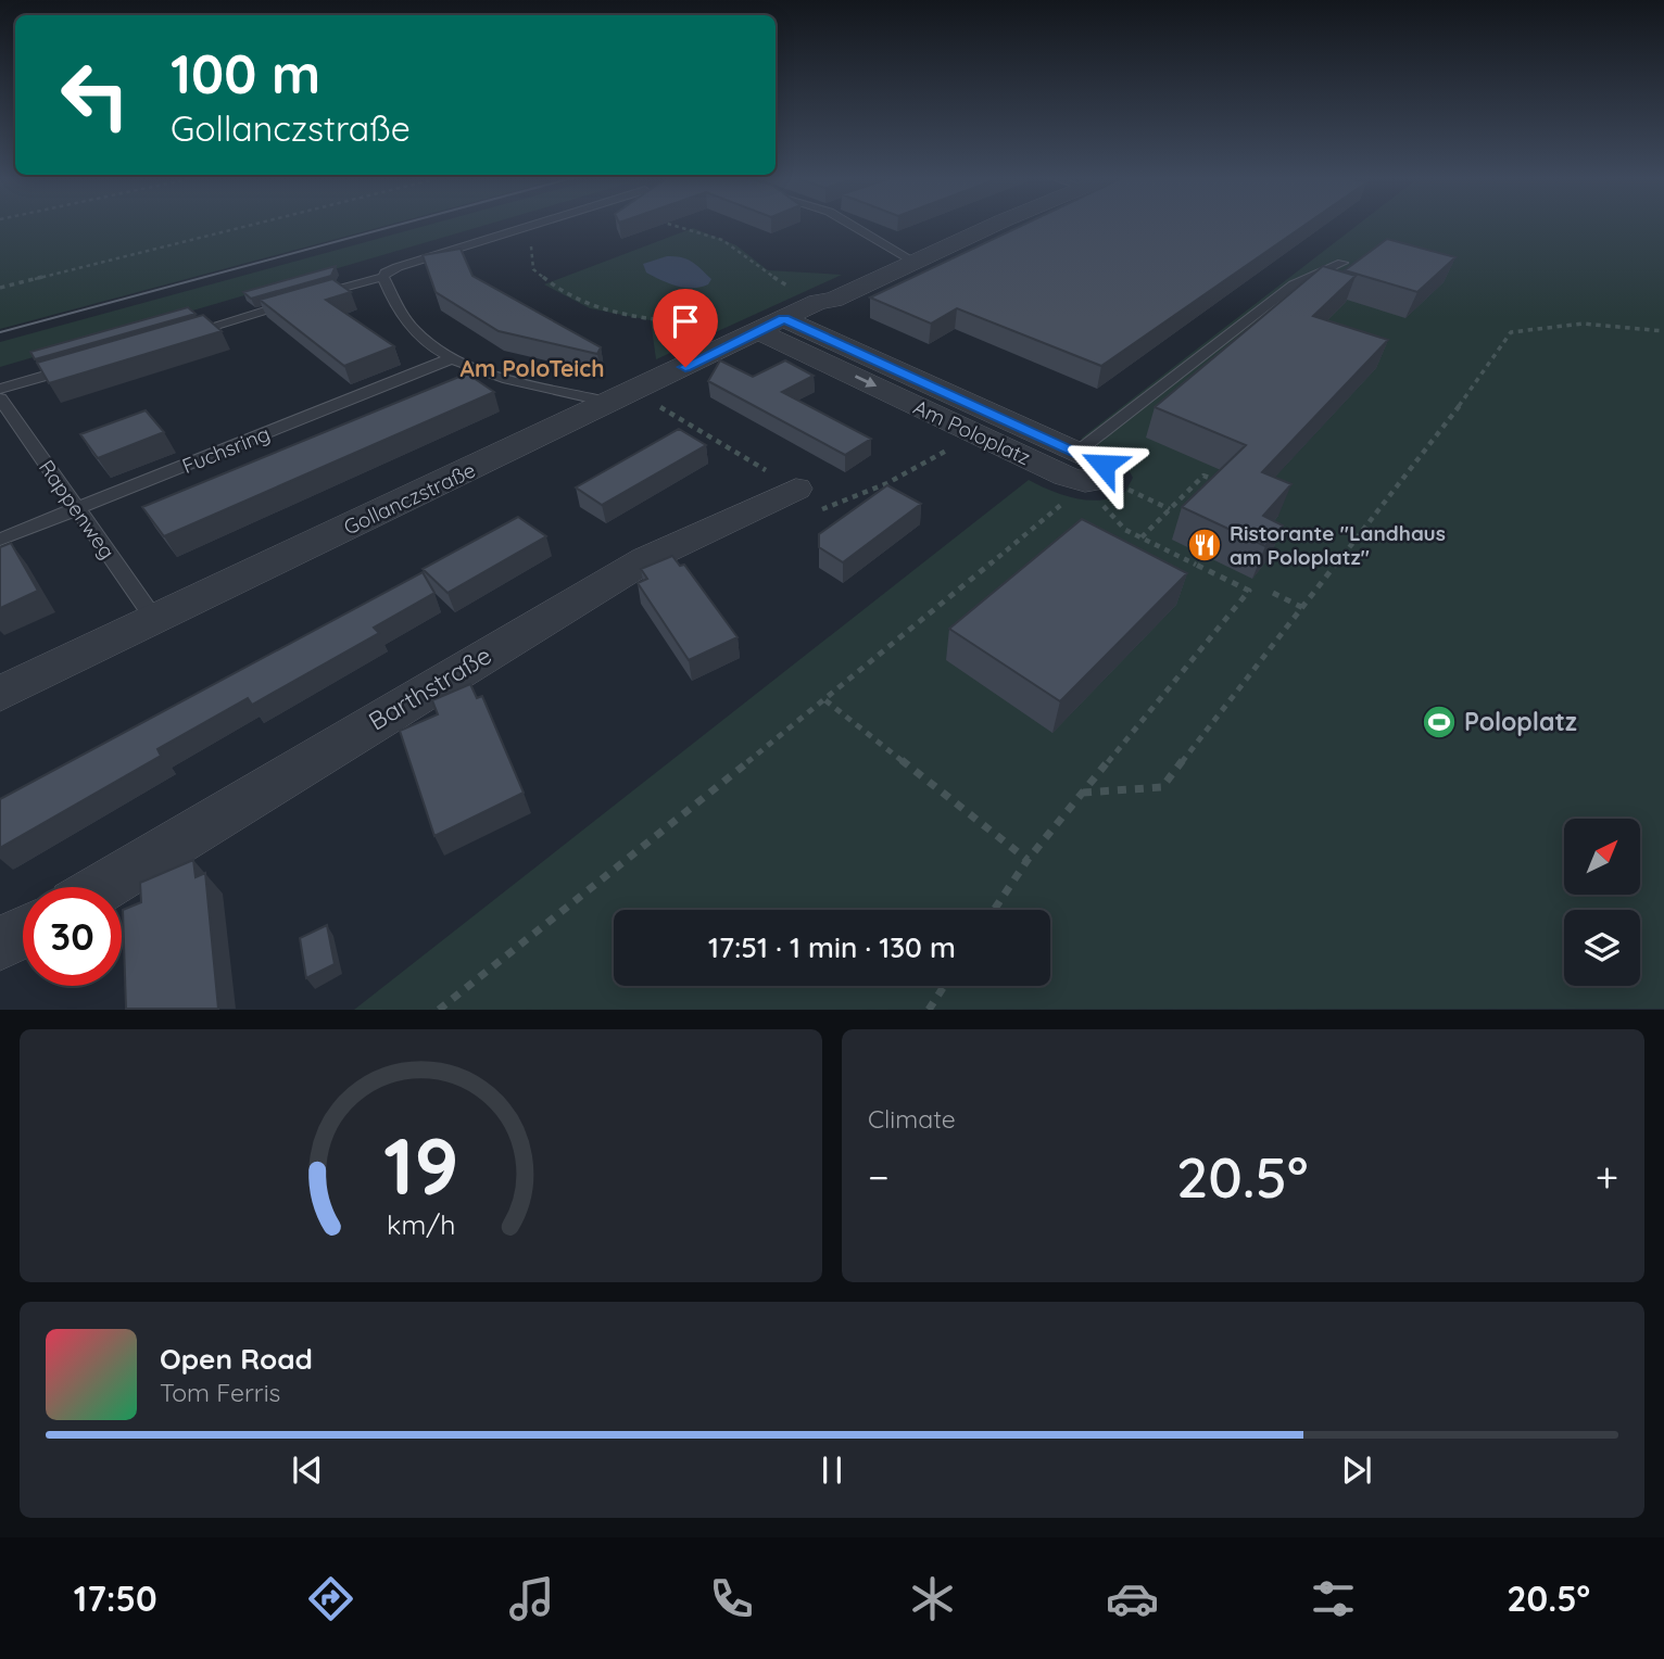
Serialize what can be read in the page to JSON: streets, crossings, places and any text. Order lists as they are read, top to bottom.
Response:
{
  "streets": {
    "street": ["Am Poloplatz", "Gollanczstraße", "Barthstraße"],
    "lane": ["Fuchsring", "Rappenweg"]
  },
  "crossings": [
    ["Am Poloplatz", "Gollanczstraße"],
    ["Fuchsring", "Rappenweg"],
    ["Gollanczstraße", "Rappenweg"]
  ],
  "districts": ["Am PoloTeich"],
  "places": {
    "restaurant": ["Ristorante \"Landhaus am Poloplatz\""],
    "sports": ["Poloplatz"]
  },
  "north": "top right",
  "page": {
    "turn": ["100 m", "Gollanczstraße"],
    "limit": "30",
    "trip": "17:51 · 1 min · 130 m",
    "tile": "Climate",
    "heat": ["−", "20.5°", "+"],
    "song": ["Open Road", "Tom Ferris"],
    "tabs": ["17:50", "20.5°"],
    "gauge": ["19", "km/h"]
  }
}
